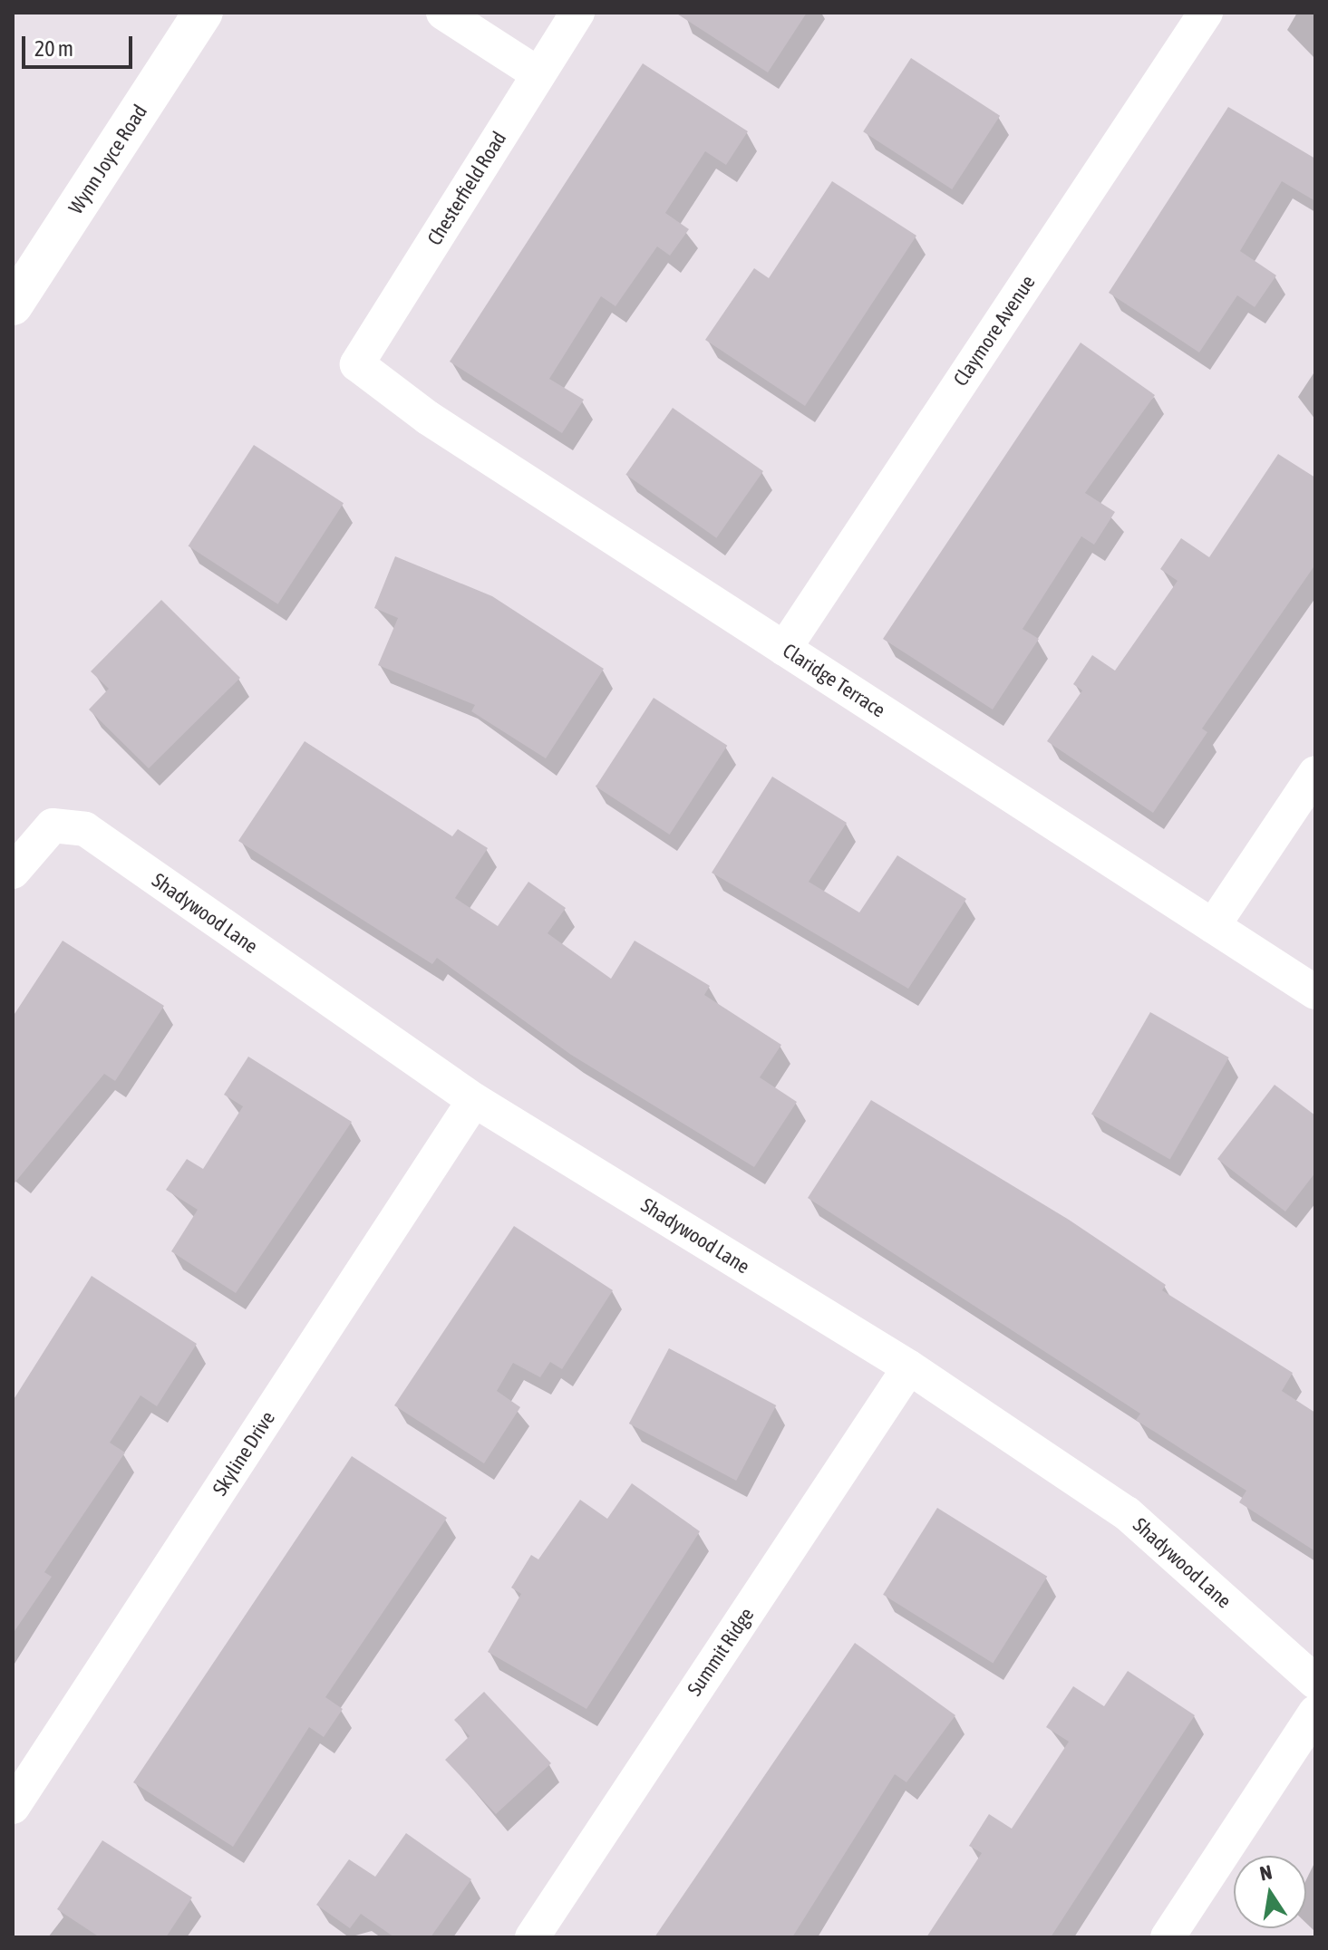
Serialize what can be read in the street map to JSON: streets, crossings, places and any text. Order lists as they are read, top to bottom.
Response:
{
  "streets": {
    "street": [
      "Wynn Joyce Road",
      "Chesterfield Road",
      "Claymore Avenue",
      "Claridge Terrace",
      "Shadywood Lane",
      "Skyline Drive",
      "Summit Ridge"
    ]
  },
  "crossings": [
    ["Chesterfield Road", "Claridge Terrace"],
    ["Claymore Avenue", "Claridge Terrace"],
    ["Shadywood Lane", "Skyline Drive"],
    ["Shadywood Lane", "Summit Ridge"]
  ],
  "scale_bar": "20 m",
  "north": "top"
}
